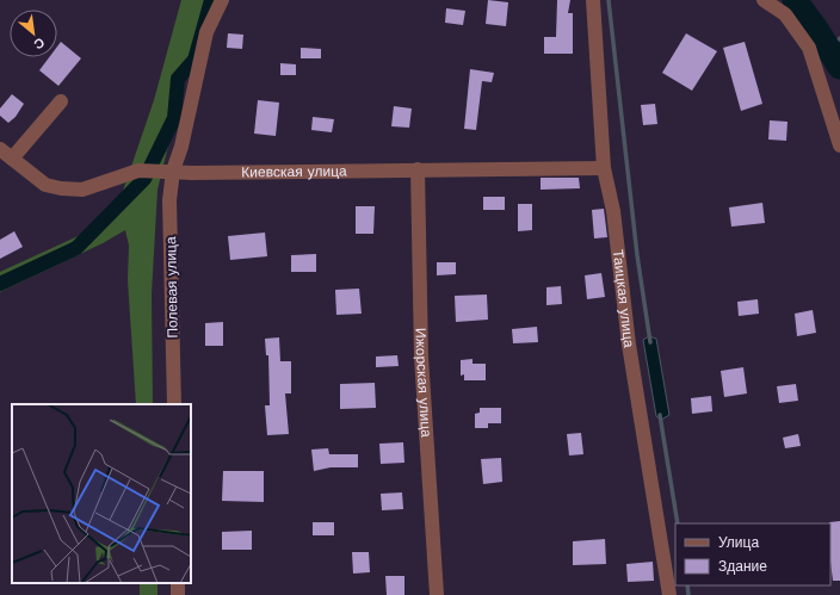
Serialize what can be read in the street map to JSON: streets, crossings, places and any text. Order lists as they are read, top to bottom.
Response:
{
  "streets": {
    "street": [
      "Киевская улица",
      "Полевая улица",
      "Таицкая улица",
      "Ижорская улица"
    ]
  },
  "crossings": [
    ["Киевская улица", "Полевая улица"],
    ["Киевская улица", "Таицкая улица"],
    ["Киевская улица", "Ижорская улица"]
  ],
  "legend": ["Улица", "Здание"],
  "north": "bottom right"
}
